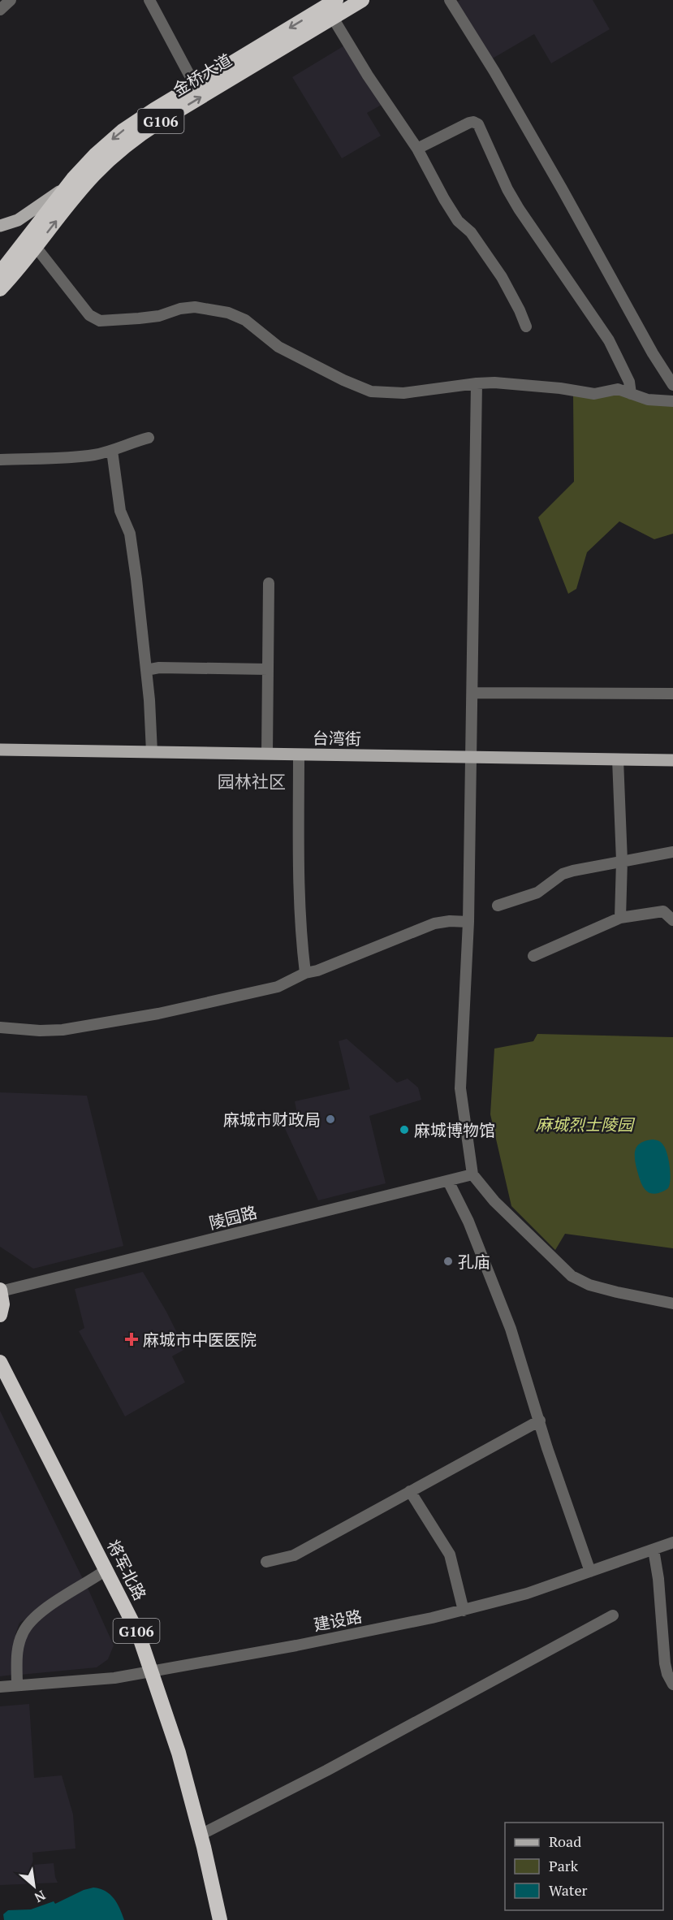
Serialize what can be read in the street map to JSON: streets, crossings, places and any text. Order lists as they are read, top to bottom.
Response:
{
  "streets": {
    "highway": ["金桥大道", "G106", "将军北路"],
    "main road": ["台湾街"],
    "street": ["陵园路", "建设路"]
  },
  "crossings": [
    ["将军北路", "建设路"]
  ],
  "districts": ["园林社区"],
  "parks": ["麻城烈士陵园"],
  "places": {
    "other": ["麻城市财政局", "麻城博物馆", "孔庙"],
    "health": ["麻城市中医医院"]
  },
  "legend": ["Road", "Park", "Water"],
  "north": "bottom right"
}
